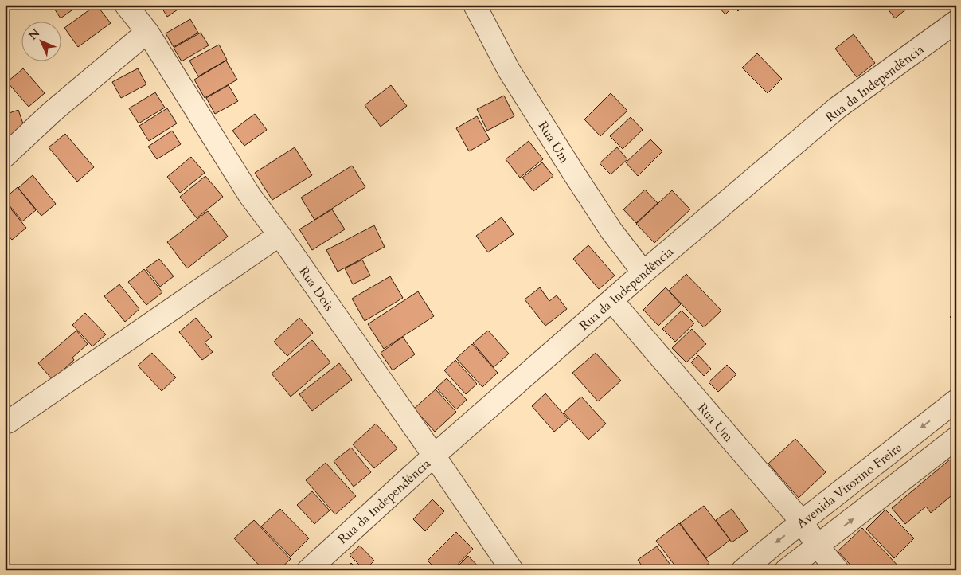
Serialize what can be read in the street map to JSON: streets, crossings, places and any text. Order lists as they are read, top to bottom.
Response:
{
  "streets": {
    "street": [
      "Rua da Independência",
      "Rua Um",
      "Rua Dois",
      "Avenida Vitorino Freire"
    ]
  },
  "crossings": [
    ["Rua da Independência", "Rua Um"],
    ["Rua da Independência", "Rua Dois"],
    ["Rua Um", "Avenida Vitorino Freire"]
  ],
  "north": "top left"
}
